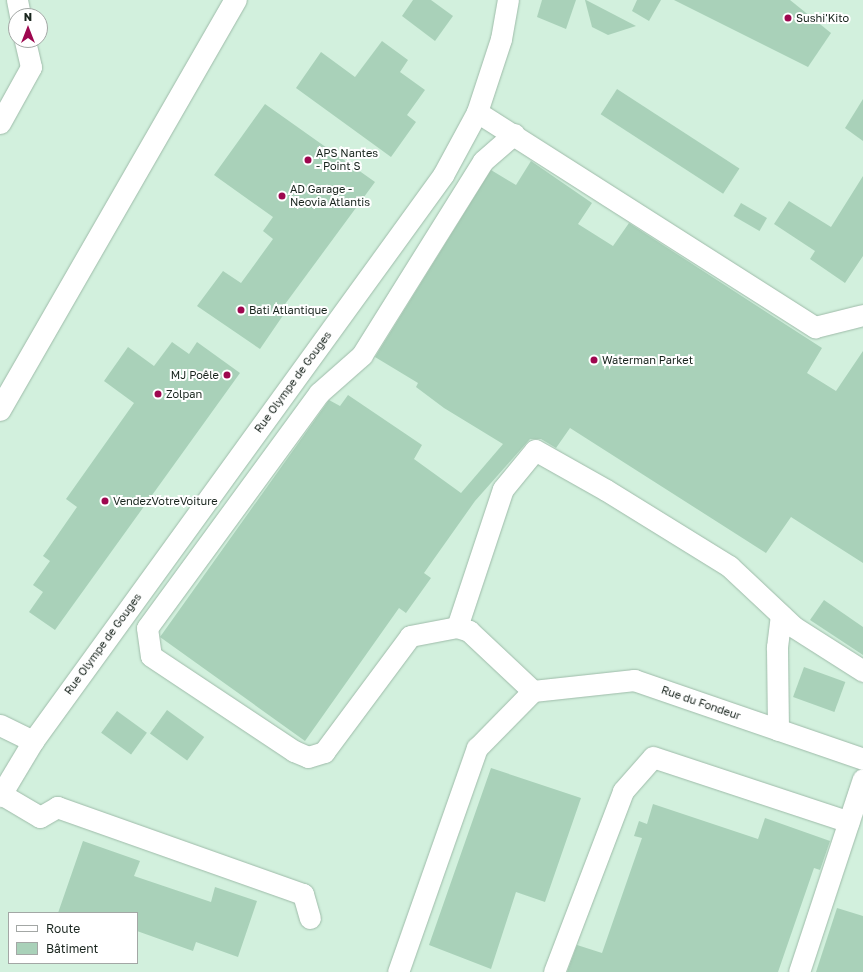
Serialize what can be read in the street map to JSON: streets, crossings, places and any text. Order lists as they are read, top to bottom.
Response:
{
  "streets": {
    "street": ["Rue Olympe de Gouges", "Rue du Fondeur"]
  },
  "places": [
    "Sushi'Kito",
    "APS Nantes - Point S",
    "AD Garage - Neovia Atlantis",
    "Bati Atlantique",
    "Waterman Parket",
    "MJ Poêle",
    "Zolpan",
    "VendezVotreVoiture"
  ],
  "legend": ["Route", "Bâtiment"],
  "north": "top"
}
